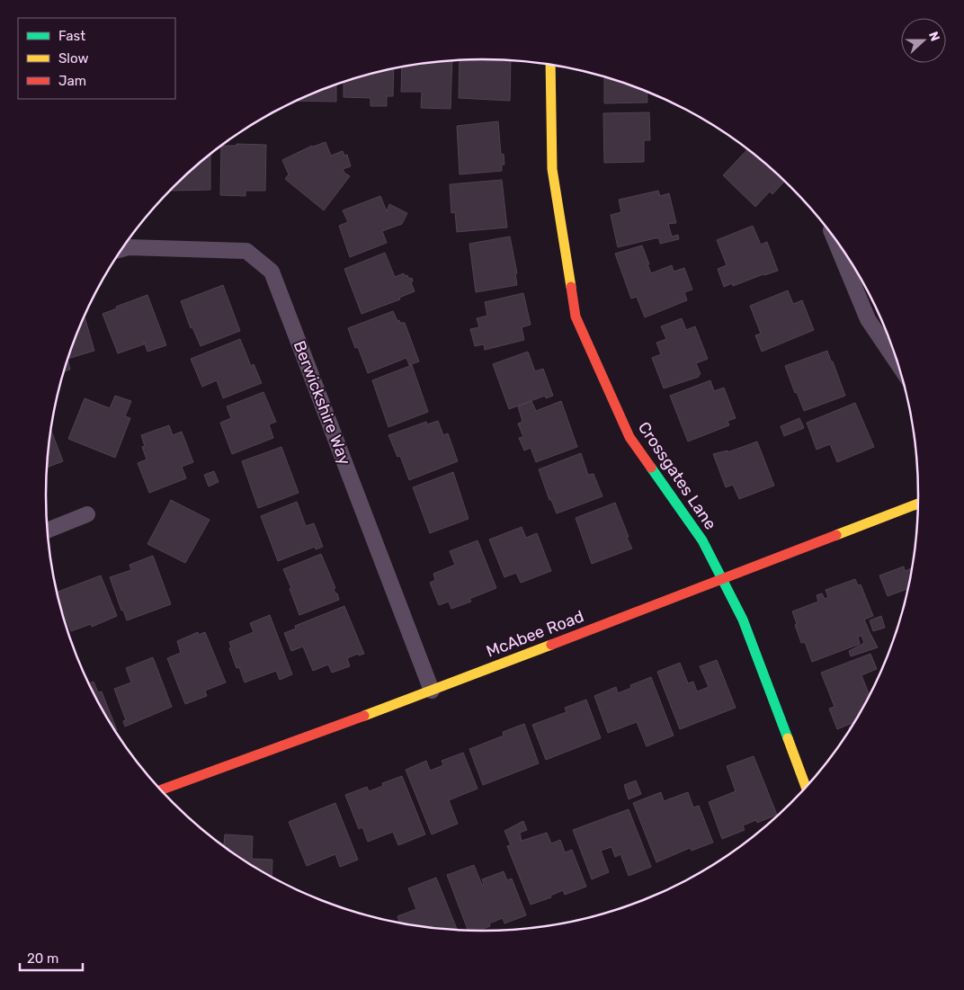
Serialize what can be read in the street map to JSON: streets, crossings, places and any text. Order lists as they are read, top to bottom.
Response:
{
  "streets": {
    "street": ["Berwickshire Way", "Crossgates Lane", "McAbee Road"]
  },
  "crossings": [
    ["Berwickshire Way", "McAbee Road"],
    ["Crossgates Lane", "McAbee Road"]
  ],
  "legend": ["Fast", "Slow", "Jam"],
  "scale_bar": "20 m",
  "north": "right"
}
